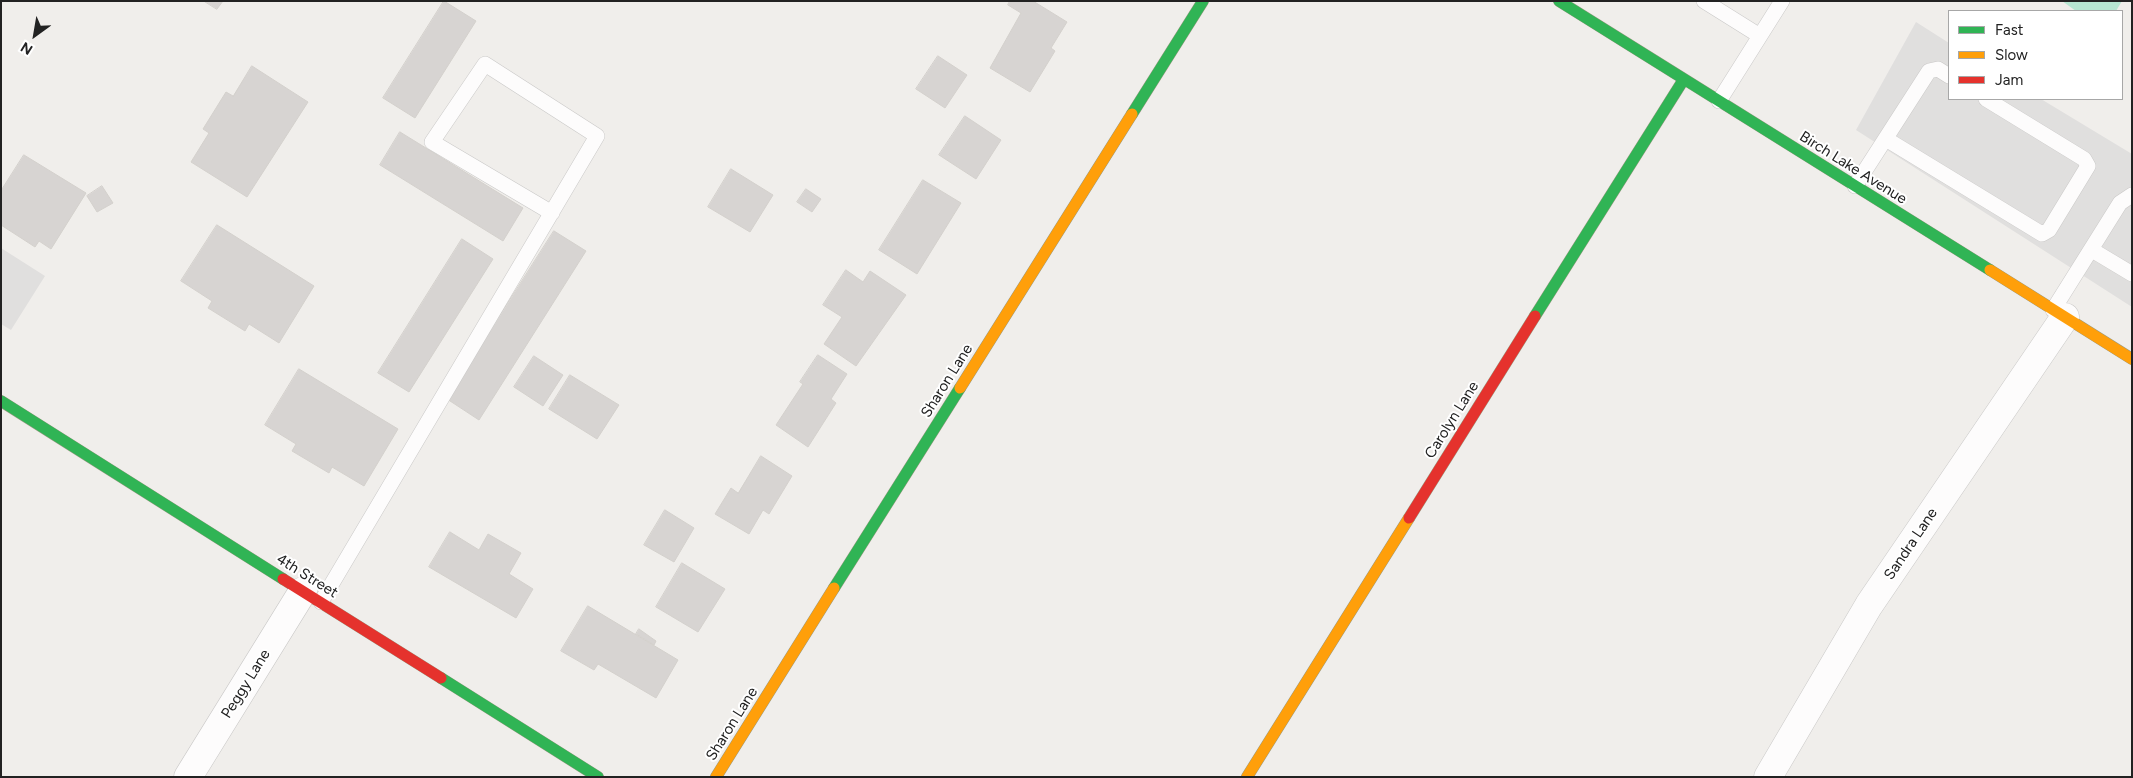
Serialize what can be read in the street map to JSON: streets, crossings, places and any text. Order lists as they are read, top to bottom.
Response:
{
  "streets": {
    "street": [
      "Birch Lake Avenue",
      "Sharon Lane",
      "Carolyn Lane",
      "Sandra Lane",
      "4th Street",
      "Peggy Lane"
    ]
  },
  "crossings": [
    ["Birch Lake Avenue", "Carolyn Lane"],
    ["Birch Lake Avenue", "Sandra Lane"],
    ["4th Street", "Peggy Lane"]
  ],
  "legend": ["Fast", "Slow", "Jam"],
  "north": "bottom left"
}
